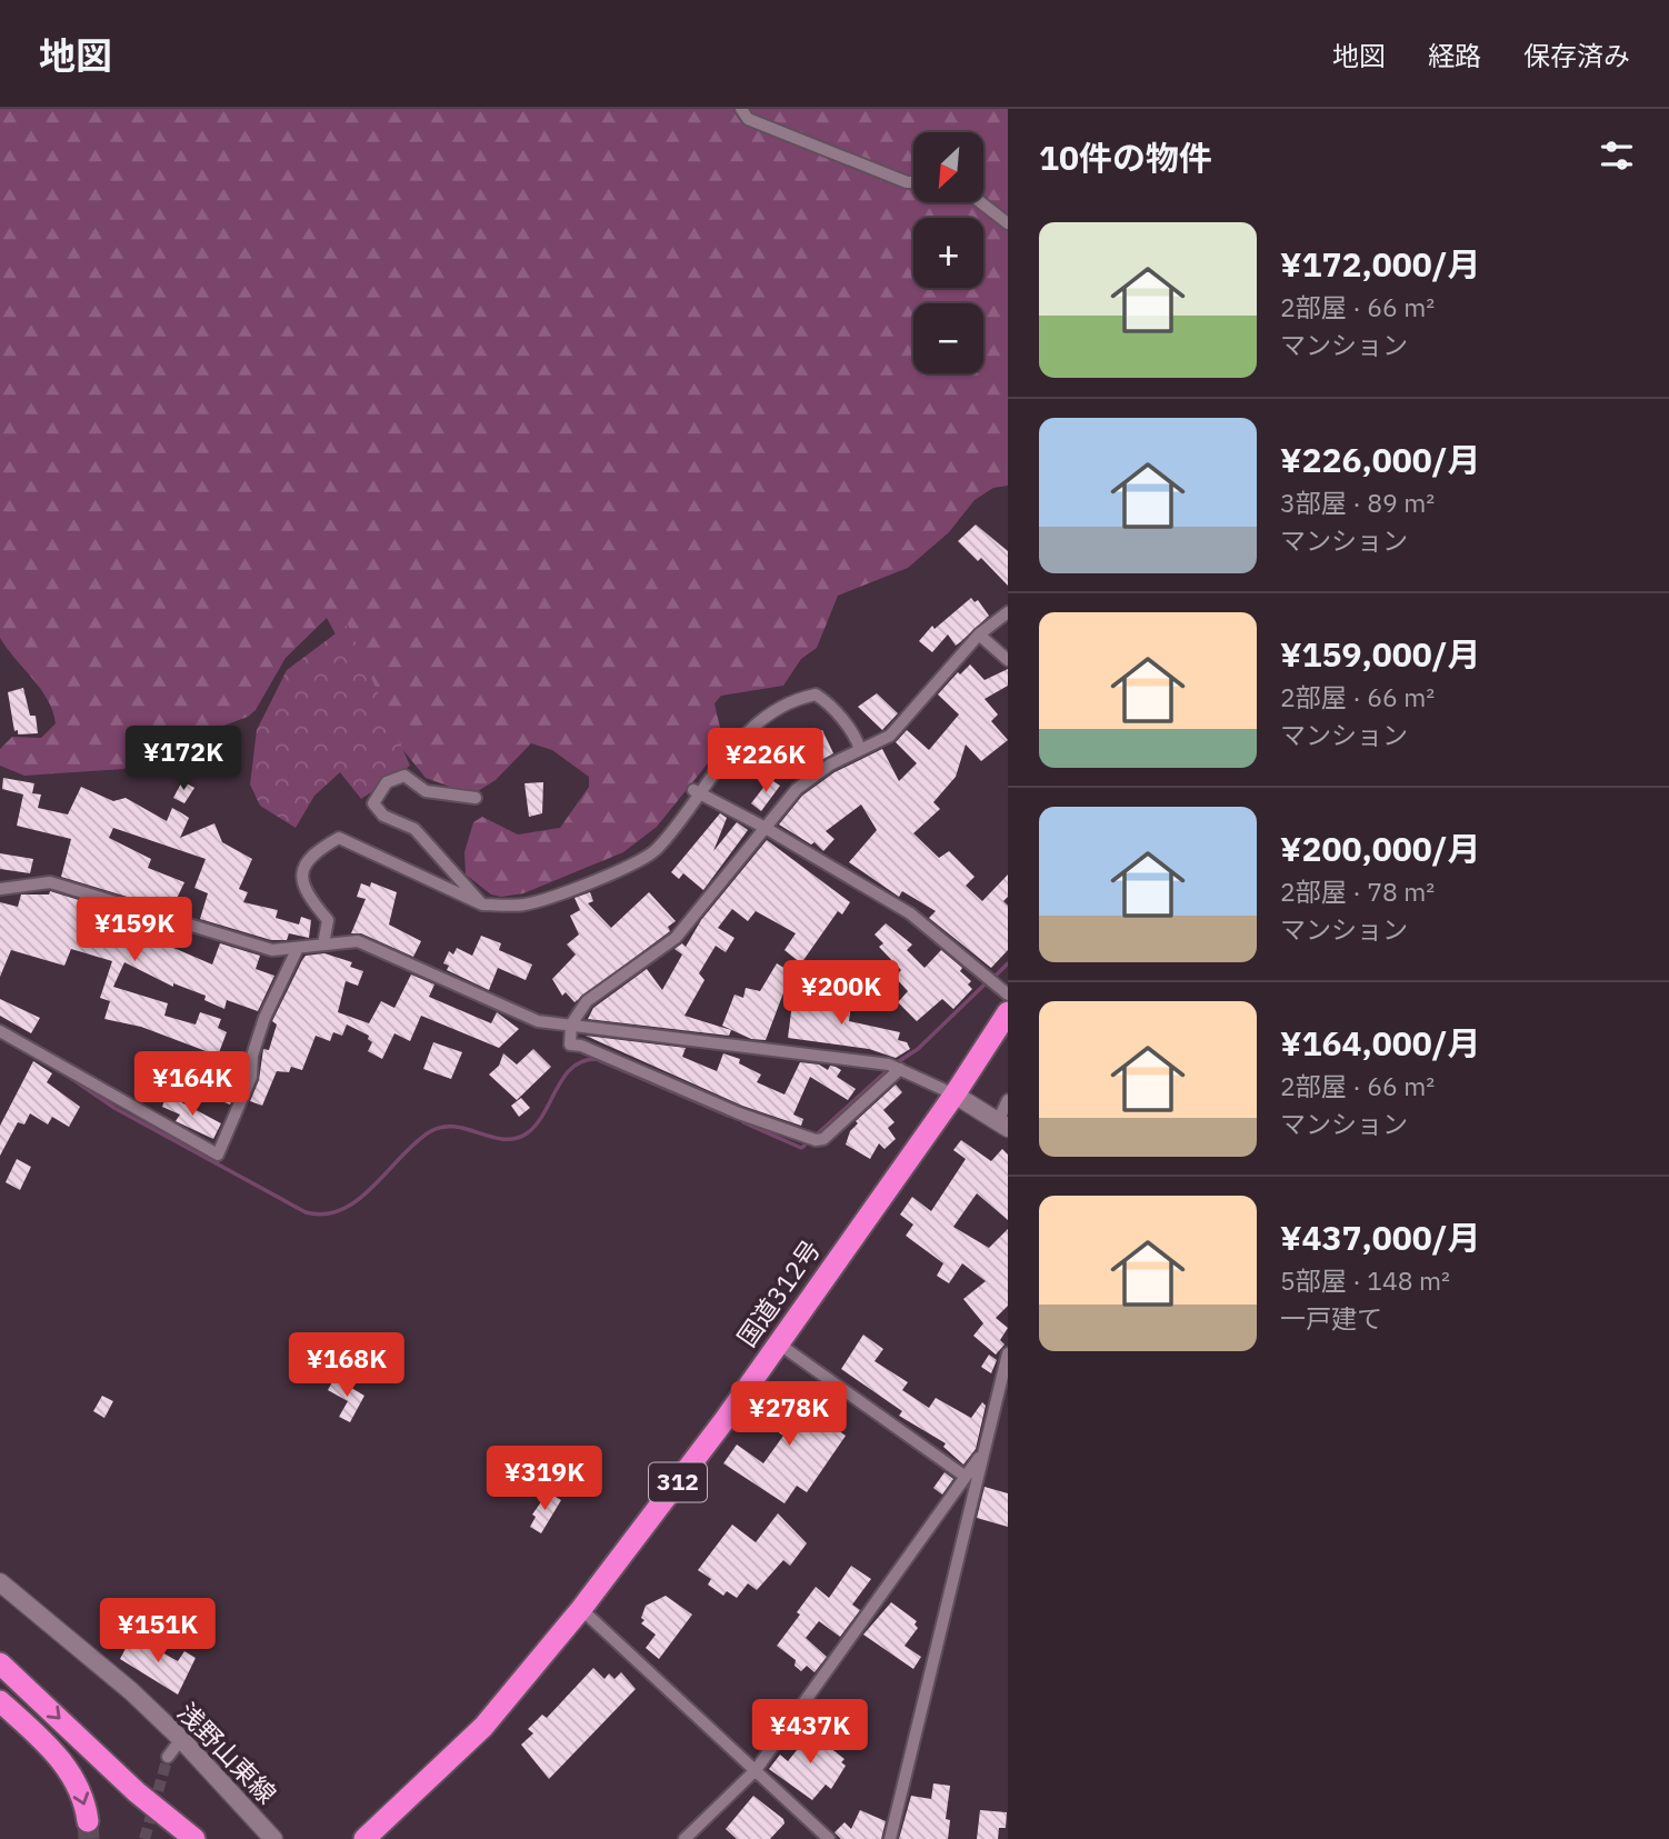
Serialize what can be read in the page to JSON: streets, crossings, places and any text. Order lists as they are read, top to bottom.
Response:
{
  "streets": {
    "highway": ["国道312号", "312"],
    "main road": ["浅野山東線"]
  },
  "north": "bottom left",
  "page": {
    "header": "地図",
    "nav": ["地図", "経路", "保存済み"],
    "heading": "10件の物件",
    "map_buttons": ["+", "−"],
    "list": [
      {
        "name": "¥172,000/月",
        "note": "2部屋 · 66 m² · マンション"
      },
      {
        "name": "¥226,000/月",
        "note": "3部屋 · 89 m² · マンション"
      },
      {
        "name": "¥159,000/月",
        "note": "2部屋 · 66 m² · マンション"
      },
      {
        "name": "¥200,000/月",
        "note": "2部屋 · 78 m² · マンション"
      },
      {
        "name": "¥164,000/月",
        "note": "2部屋 · 66 m² · マンション"
      },
      {
        "name": "¥437,000/月",
        "note": "5部屋 · 148 m² · 一戸建て"
      }
    ],
    "price": [
      "¥172K",
      "¥226K",
      "¥159K",
      "¥200K",
      "¥164K",
      "¥168K",
      "¥278K",
      "¥319K",
      "¥151K",
      "¥437K"
    ]
  }
}
